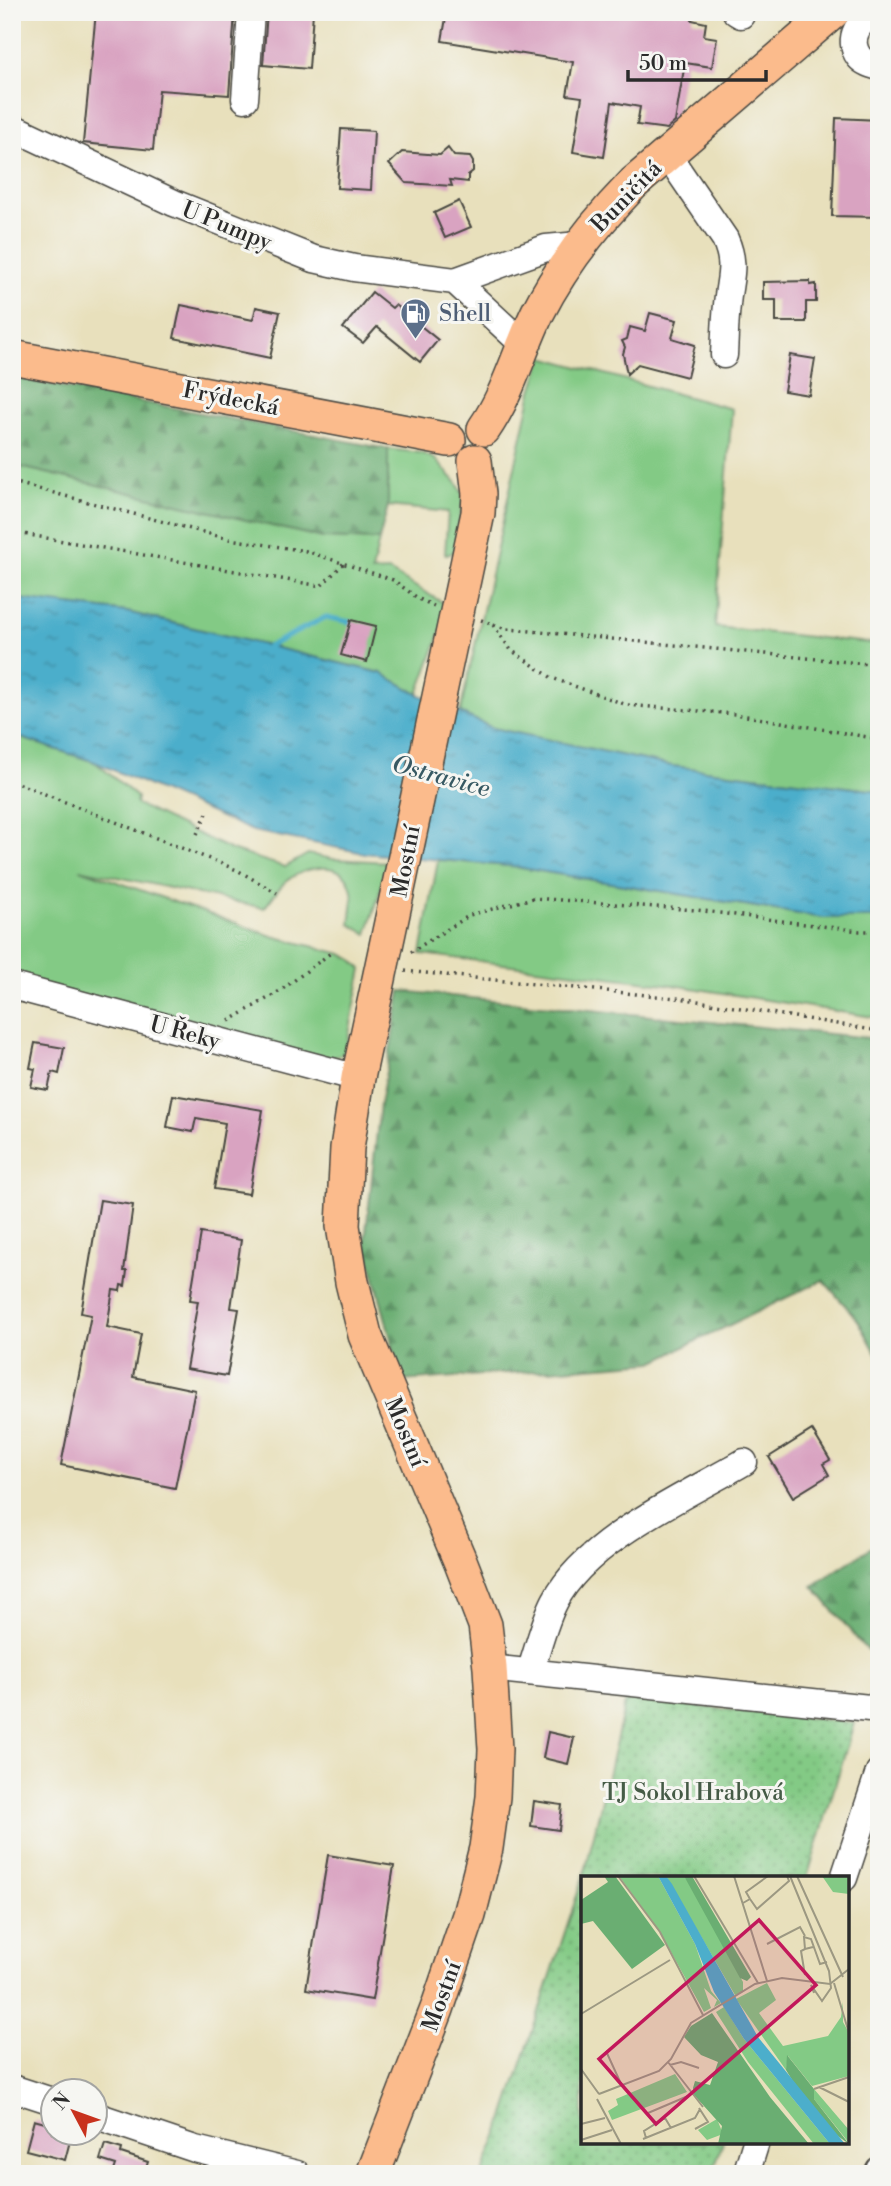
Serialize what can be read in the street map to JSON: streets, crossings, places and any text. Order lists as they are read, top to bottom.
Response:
{
  "streets": {
    "main road": ["Buničitá", "Frýdecká", "Mostní"],
    "street": ["U Pumpy", "U Řeky"]
  },
  "crossings": [
    ["Buničitá", "U Pumpy"],
    ["Buničitá", "Frýdecká"],
    ["Buničitá", "Mostní"],
    ["Frýdecká", "Mostní"],
    ["Mostní", "U Řeky"]
  ],
  "water": ["Ostravice"],
  "parks": ["TJ Sokol Hrabová"],
  "places": {
    "fuel station": ["Shell"]
  },
  "scale_bar": "50 m",
  "north": "top left"
}
